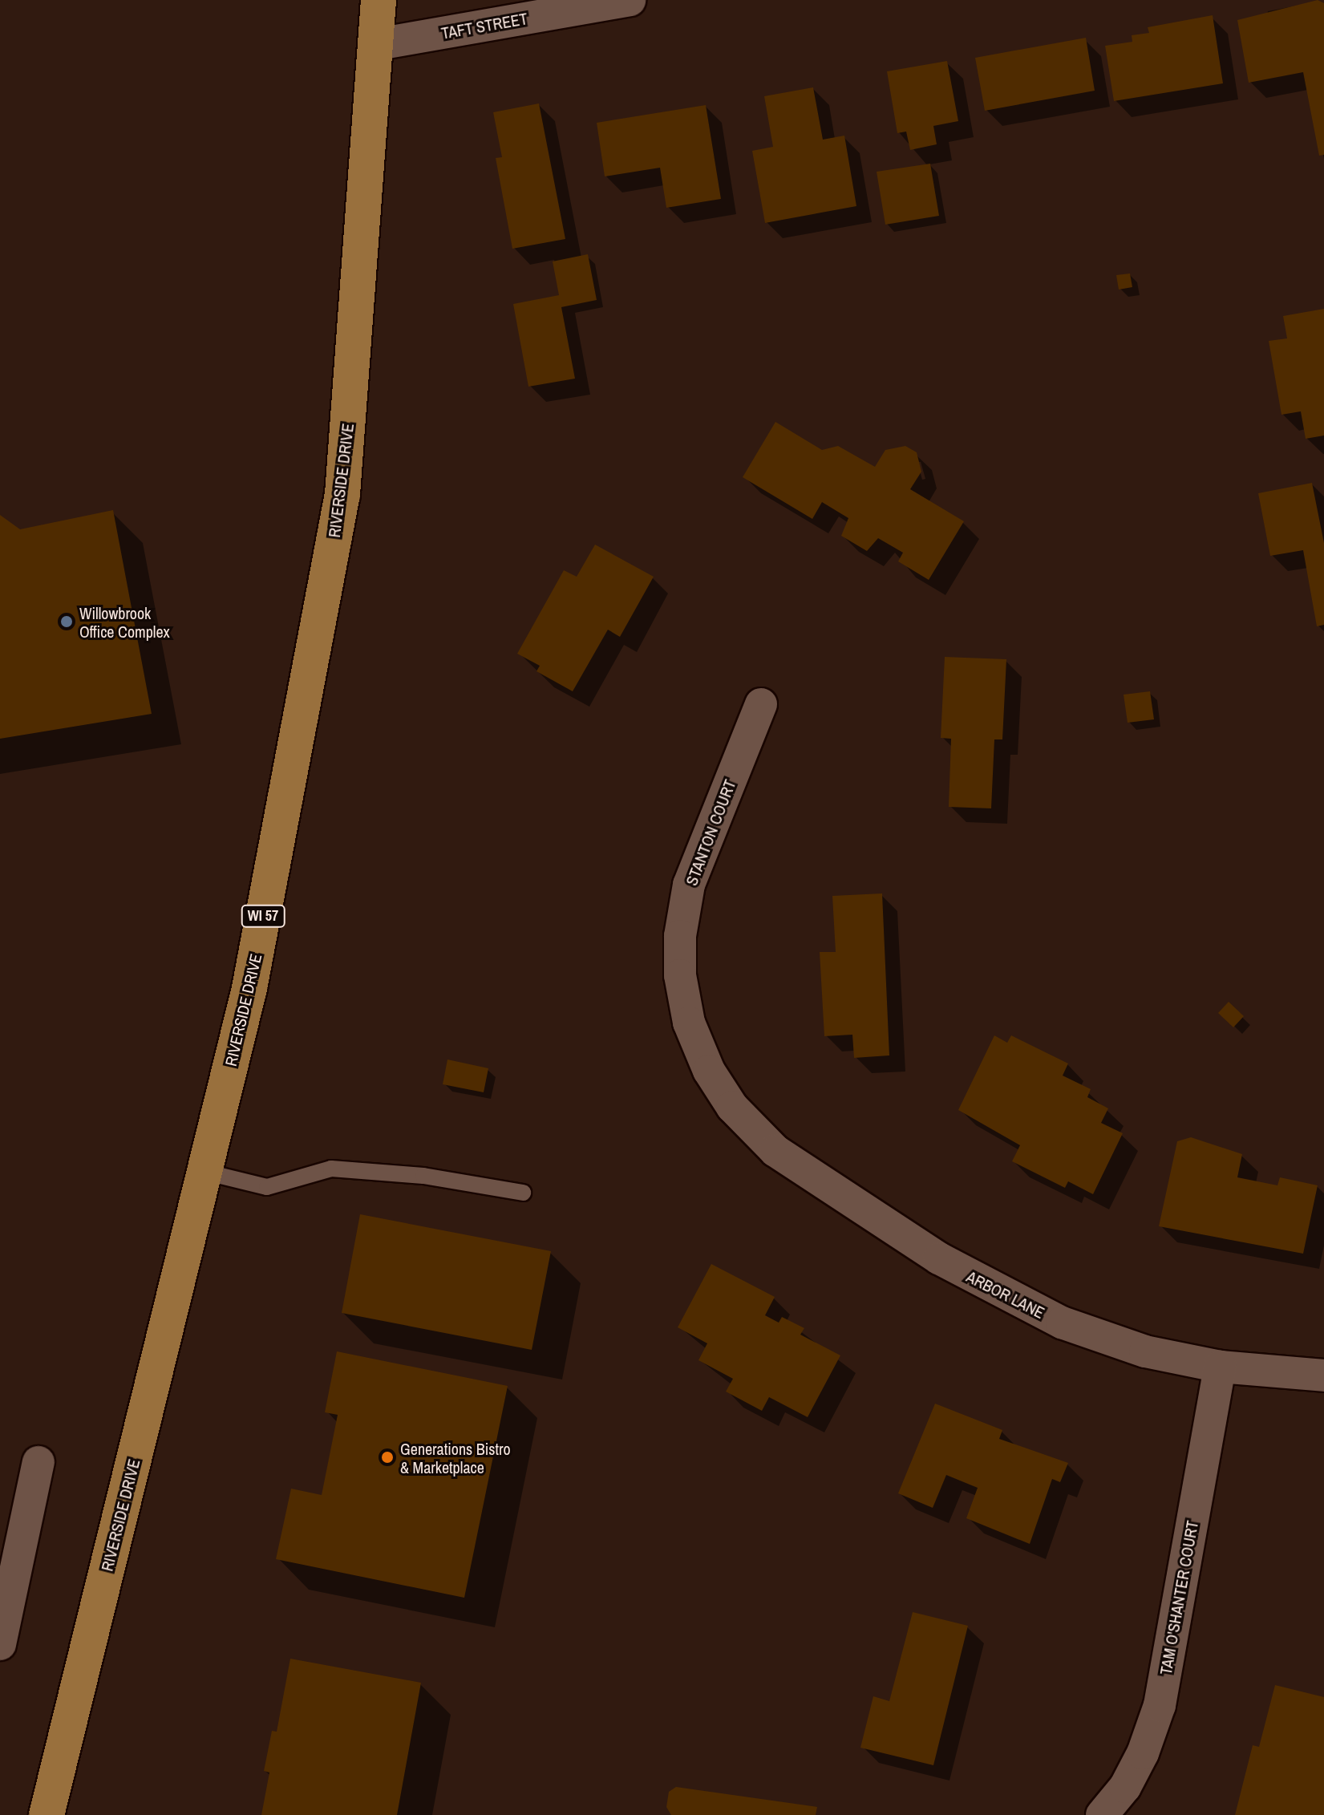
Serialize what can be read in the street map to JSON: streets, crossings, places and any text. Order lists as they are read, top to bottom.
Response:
{
  "streets": {
    "main road": ["RIVERSIDE DRIVE", "WI 57"],
    "street": [
      "TAFT STREET",
      "STANTON COURT",
      "ARBOR LANE",
      "TAM O'SHANTER COURT"
    ]
  },
  "crossings": [
    ["TAFT STREET", "RIVERSIDE DRIVE"],
    ["STANTON COURT", "ARBOR LANE"],
    ["ARBOR LANE", "TAM O'SHANTER COURT"]
  ],
  "places": ["Willowbrook Office Complex", "Generations Bistro & Marketplace"]
}
